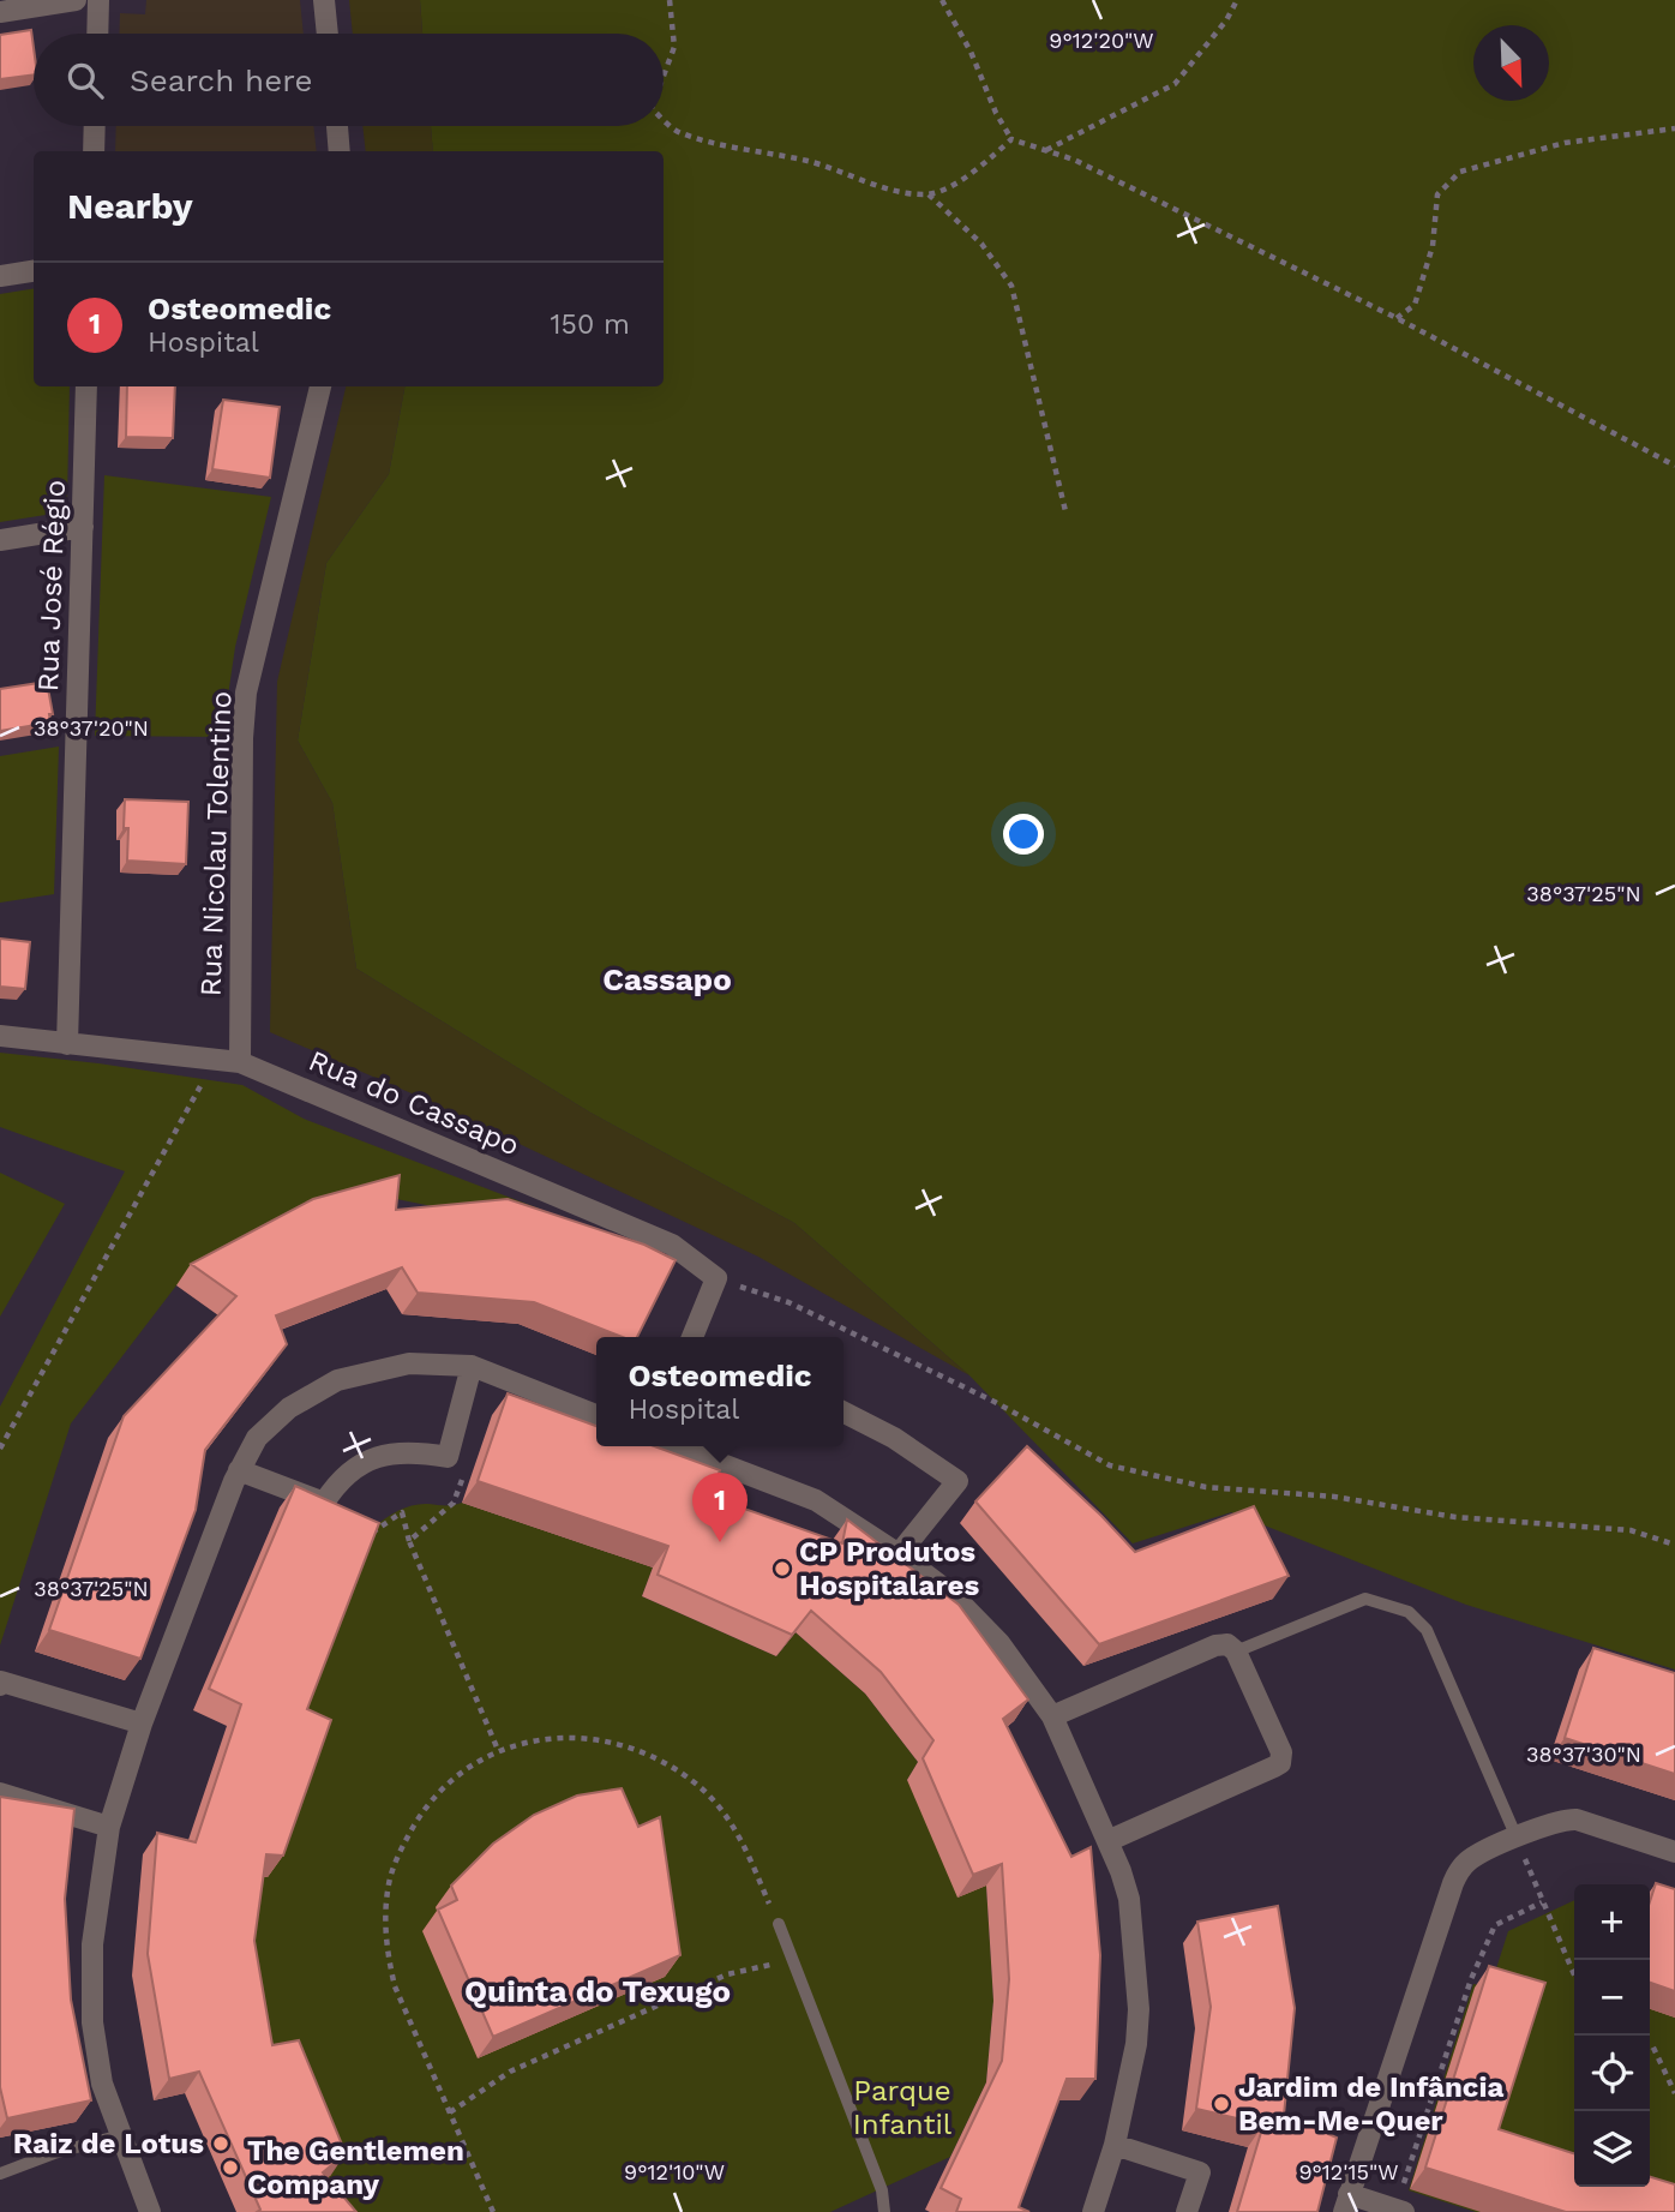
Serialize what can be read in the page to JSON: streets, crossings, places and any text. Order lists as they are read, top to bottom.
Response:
{
  "streets": {
    "street": ["Rua José Régio", "Rua Nicolau Tolentino", "Rua do Cassapo"]
  },
  "crossings": [
    ["Rua José Régio", "Rua do Cassapo"],
    ["Rua Nicolau Tolentino", "Rua do Cassapo"]
  ],
  "districts": ["Cassapo", "Quinta do Texugo"],
  "parks": ["Parque Infantil"],
  "places": [
    "CP Produtos Hospitalares",
    "Jardim de Infância Bem-Me-Quer",
    "Raiz de Lotus",
    "The Gentlemen Company"
  ],
  "north": "bottom right",
  "page": {
    "search": "Search here",
    "heading": "Nearby",
    "list": [
      {
        "mark": "1",
        "name": "Osteomedic",
        "note": "Hospital",
        "value": "150 m"
      }
    ],
    "popup": ["Osteomedic", "Hospital"],
    "pins": "1",
    "map_buttons": ["+", "−"]
  },
  "coordinates": [
    "9°12'20\"W",
    "38°37'20\"N",
    "38°37'25\"N",
    "38°37'30\"N",
    "9°12'10\"W",
    "9°12'15\"W"
  ]
}
